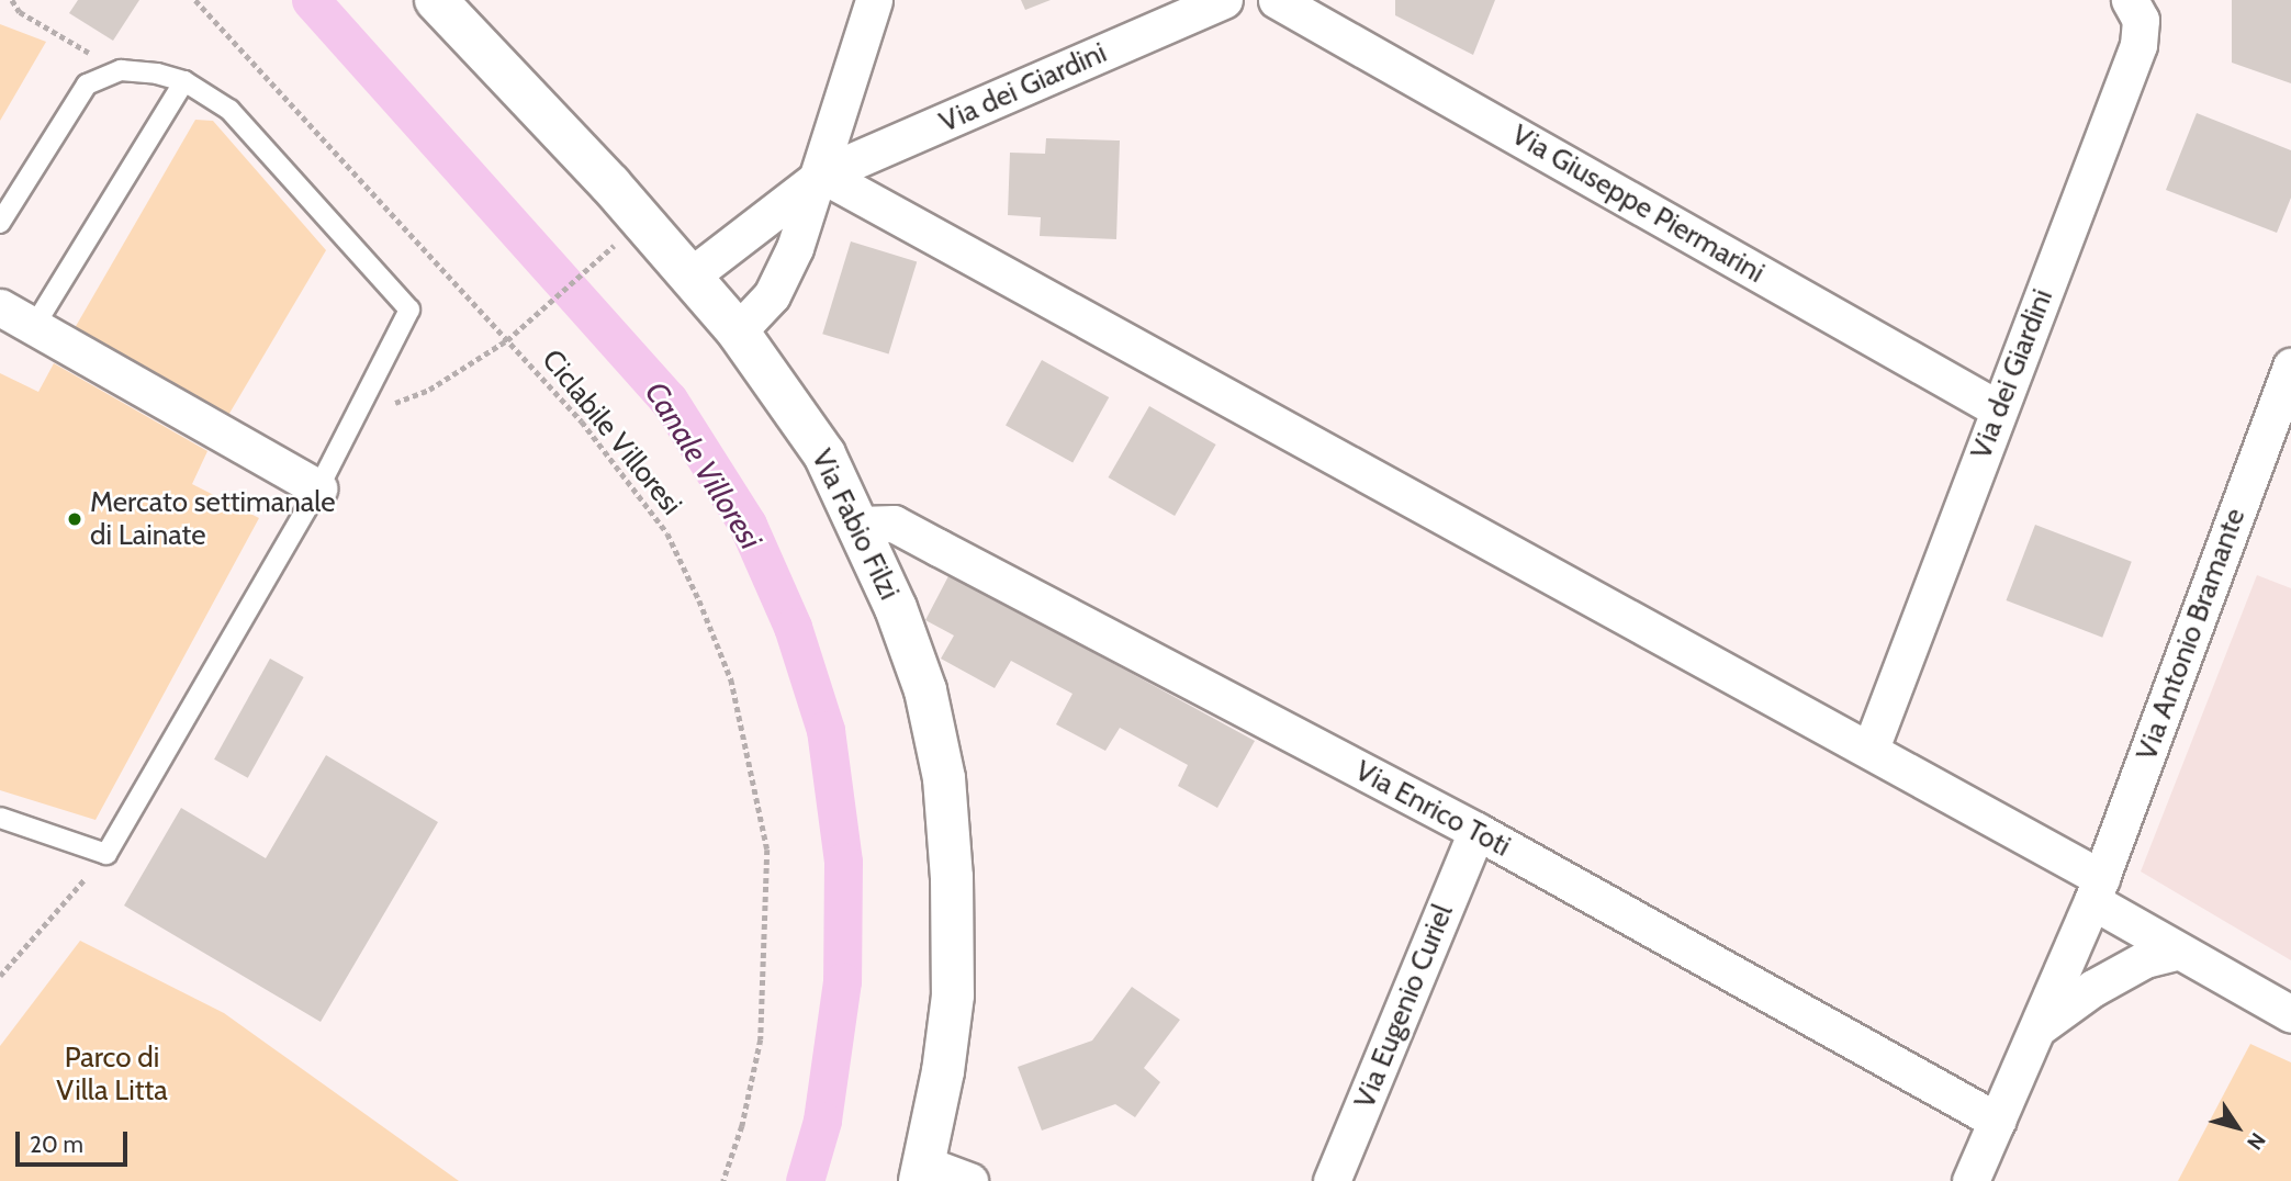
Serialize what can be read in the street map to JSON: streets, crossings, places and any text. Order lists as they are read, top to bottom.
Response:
{
  "streets": {
    "street": [
      "Via dei Giardini",
      "Via Giuseppe Piermarini",
      "Via Fabio Filzi",
      "Via Antonio Bramante",
      "Via Enrico Toti",
      "Via Eugenio Curiel"
    ],
    "path": ["Ciclabile Villoresi"]
  },
  "crossings": [
    ["Via dei Giardini", "Via Giuseppe Piermarini"],
    ["Via dei Giardini", "Via Fabio Filzi"],
    ["Via Fabio Filzi", "Via Enrico Toti"],
    ["Via Antonio Bramante", "Via Enrico Toti"],
    ["Via Enrico Toti", "Via Eugenio Curiel"]
  ],
  "water": ["Canale Villoresi"],
  "parks": ["Parco di Villa Litta"],
  "places": ["Mercato settimanale di Lainate"],
  "scale_bar": "20 m",
  "north": "bottom right"
}
